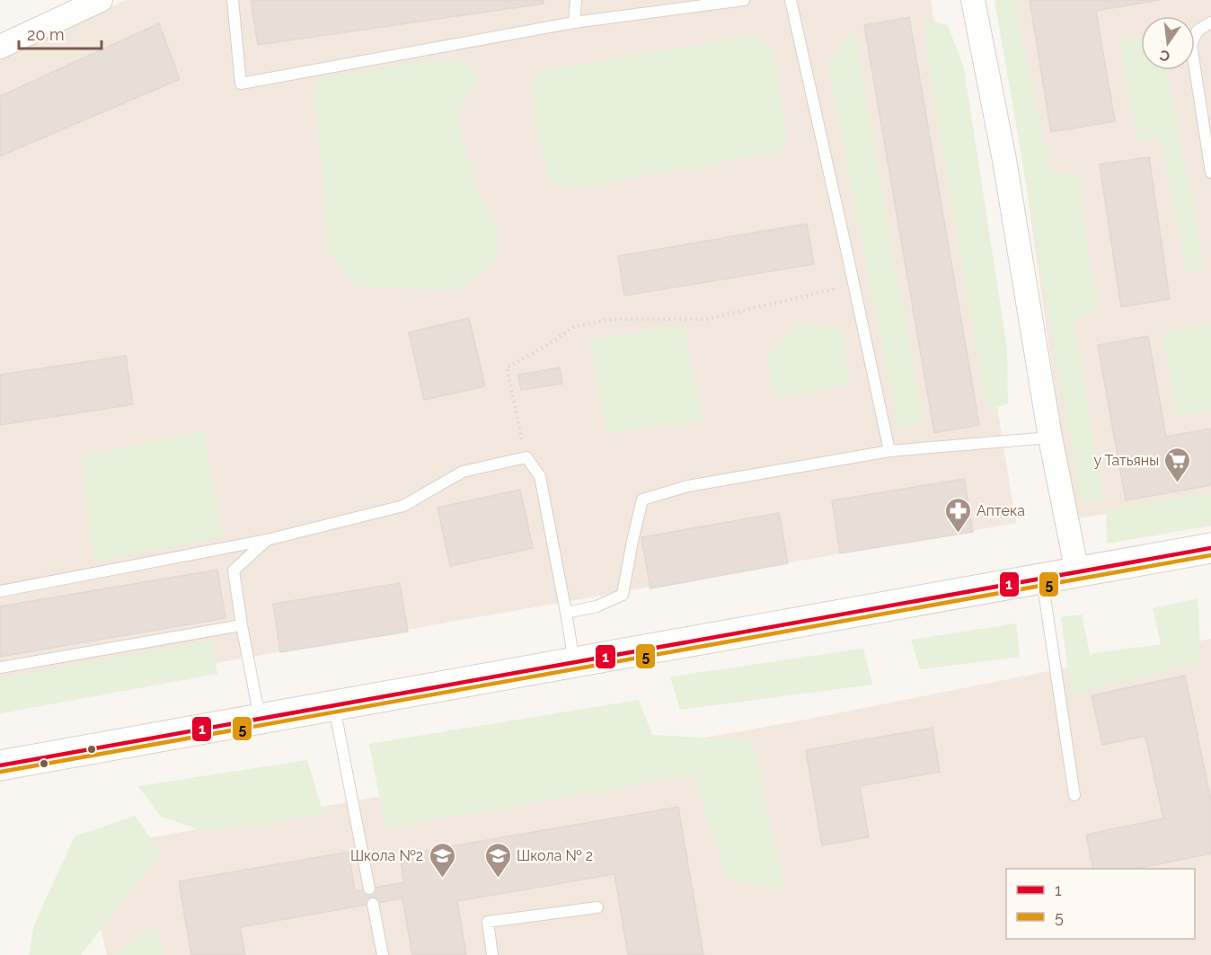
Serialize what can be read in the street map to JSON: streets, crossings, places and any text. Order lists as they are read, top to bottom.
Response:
{
  "places": {
    "supermarket": ["у Татьяны"],
    "pharmacy": ["Аптека"],
    "school or university": ["Школа №2", "Школа № 2"]
  },
  "lines": ["transit line 1", "transit line 5"],
  "legend": ["1", "5"],
  "scale_bar": "20 m",
  "north": "bottom"
}
